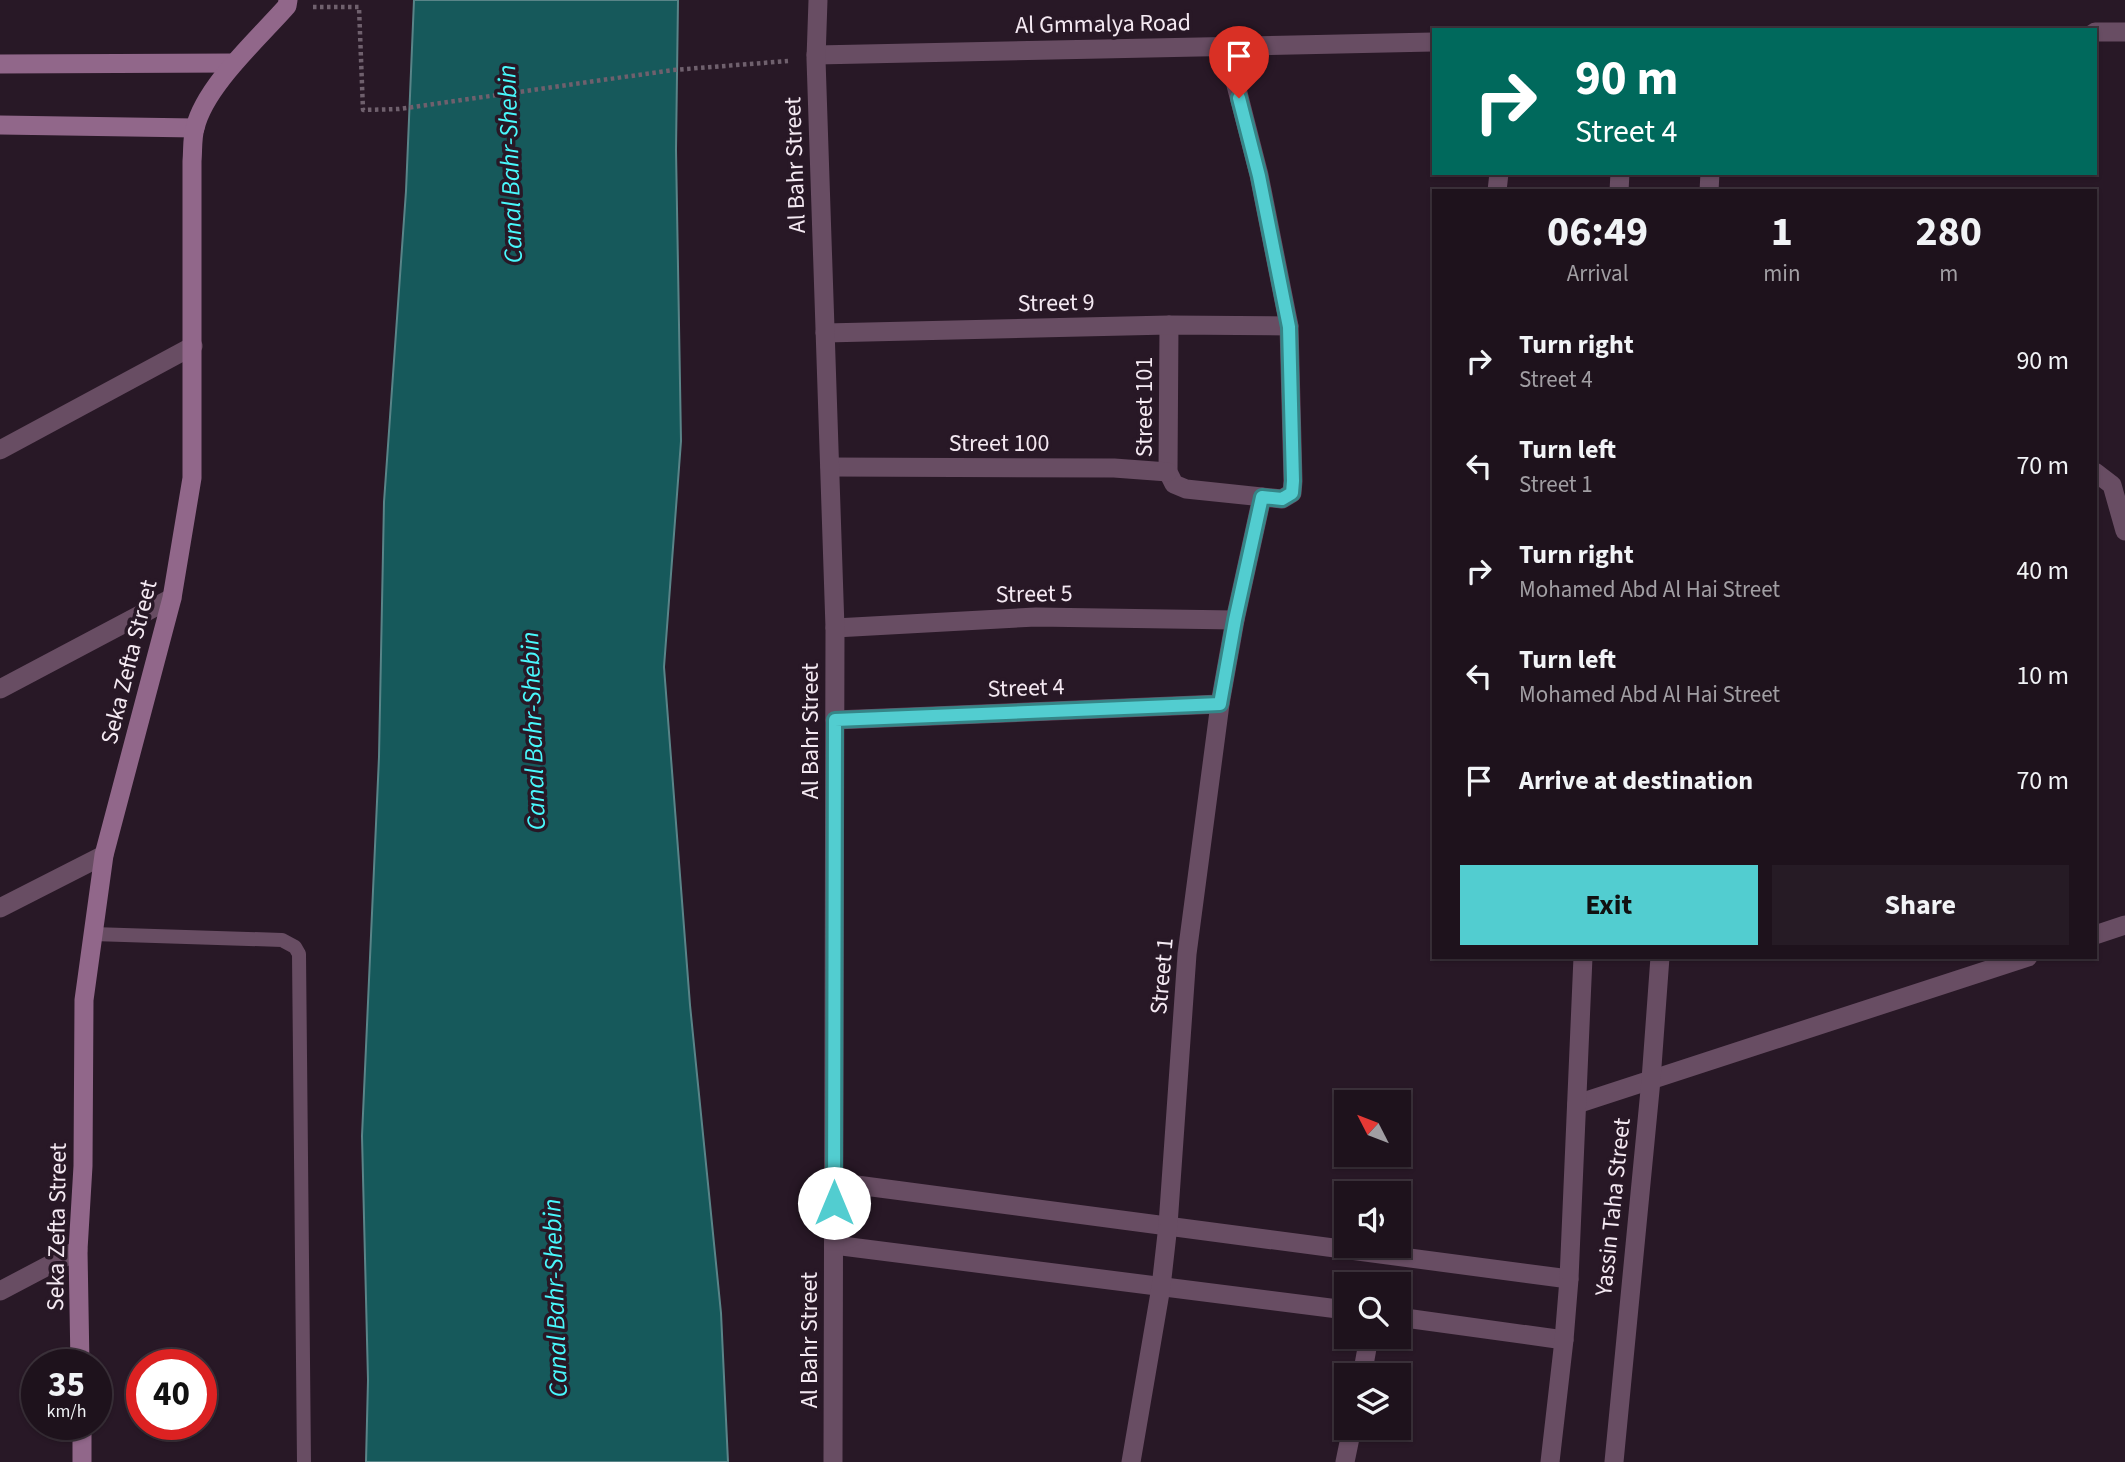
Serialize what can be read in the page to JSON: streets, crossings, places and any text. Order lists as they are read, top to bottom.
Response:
{
  "streets": {
    "main road": ["Seka Zefta Street"],
    "street": [
      "Al Gmmalya Road",
      "Al Bahr Street",
      "Street 9",
      "Street 101",
      "Street 100",
      "Street 5",
      "Street 4",
      "Street 1",
      "Yassin Taha Street"
    ]
  },
  "crossings": [
    ["Al Gmmalya Road", "Al Bahr Street"],
    ["Al Bahr Street", "Street 9"],
    ["Al Bahr Street", "Street 100"],
    ["Al Bahr Street", "Street 5"],
    ["Al Bahr Street", "Street 4"],
    ["Street 9", "Street 101"],
    ["Street 101", "Street 100"],
    ["Street 101", "Street 1"],
    ["Street 5", "Street 1"],
    ["Street 4", "Street 1"]
  ],
  "water": ["Canal Bahr-Shebin"],
  "north": "top left",
  "page": {
    "turn": ["90 m", "Street 4"],
    "eta": [
      "06:49",
      "Arrival",
      "1",
      "min",
      "280",
      "m"
    ],
    "list": [
      {
        "name": "Turn right",
        "note": "Street 4",
        "value": "90 m"
      },
      {
        "name": "Turn left",
        "note": "Street 1",
        "value": "70 m"
      },
      {
        "name": "Turn right",
        "note": "Mohamed Abd Al Hai Street",
        "value": "40 m"
      },
      {
        "name": "Turn left",
        "note": "Mohamed Abd Al Hai Street",
        "value": "10 m"
      },
      {
        "name": "Arrive at destination",
        "value": "70 m"
      }
    ],
    "buttons": ["Exit", "Share"],
    "speed": "35 km/h",
    "limit": "40"
  }
}
